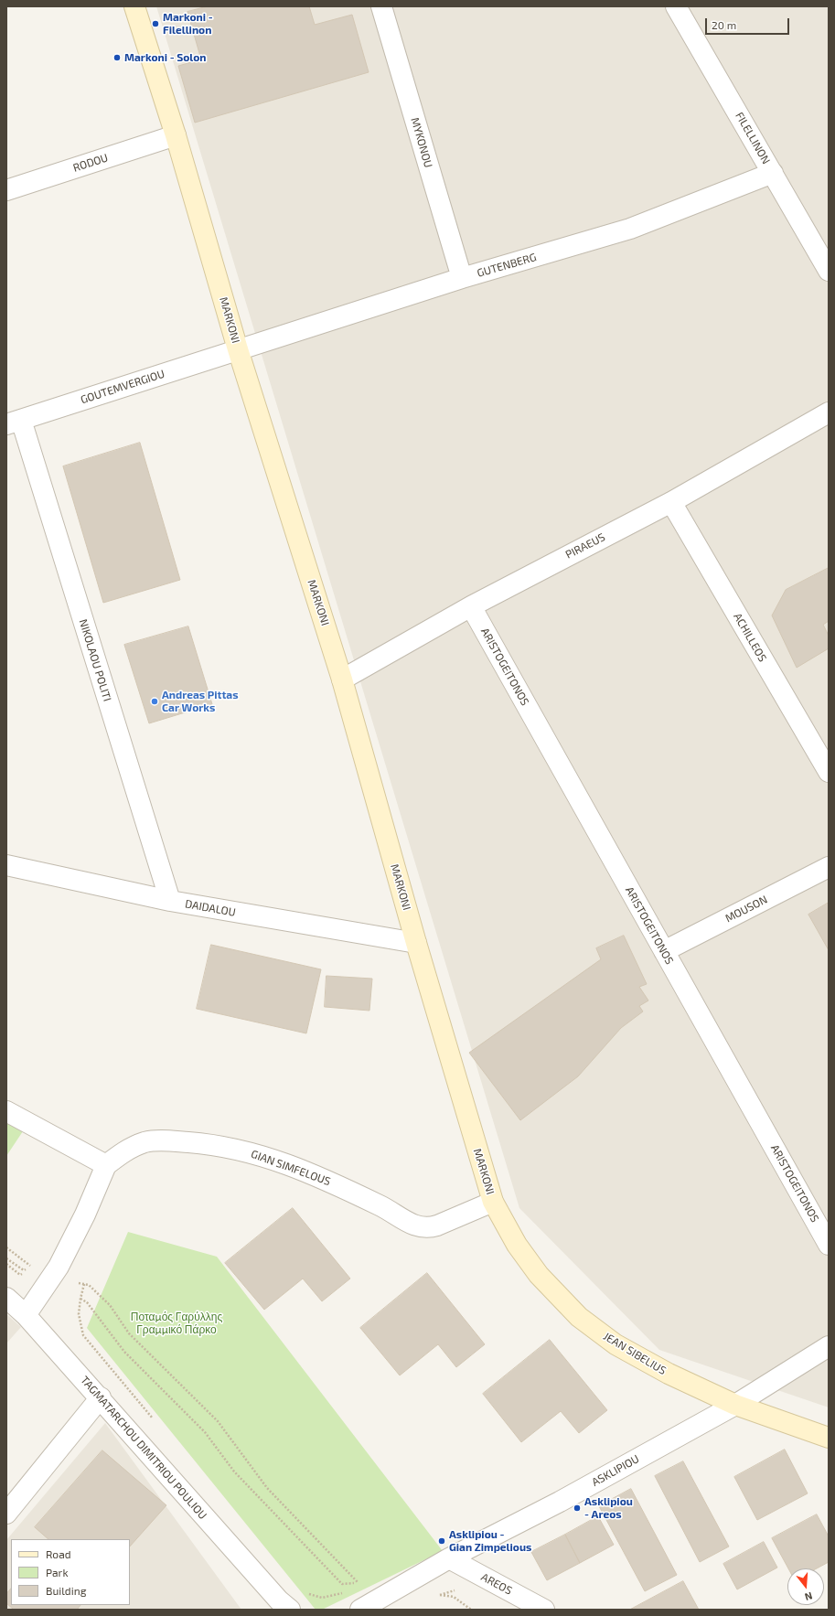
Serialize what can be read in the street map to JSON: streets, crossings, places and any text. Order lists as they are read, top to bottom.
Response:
{
  "streets": {
    "main road": ["MARKONI", "JEAN SIBELIUS"],
    "street": [
      "FILELLINON",
      "MYKONOU",
      "RODOU",
      "GUTENBERG",
      "GOUTEMVERGIOU",
      "PIRAEUS",
      "ACHILLEOS",
      "NIKOLAOU POLITI",
      "ARISTOGEITONOS",
      "DAIDALOU",
      "MOUSON",
      "GIAN SIMFELOUS",
      "TAGMATARCHOU DIMITRIOU POULIOU",
      "ASKLIPIOU",
      "AREOS"
    ]
  },
  "crossings": [
    ["FILELLINON", "GUTENBERG"],
    ["MYKONOU", "GUTENBERG"],
    ["RODOU", "MARKONI"],
    ["GUTENBERG", "MARKONI"],
    ["GUTENBERG", "GOUTEMVERGIOU"],
    ["MARKONI", "GOUTEMVERGIOU"],
    ["MARKONI", "PIRAEUS"],
    ["MARKONI", "DAIDALOU"],
    ["MARKONI", "GIAN SIMFELOUS"],
    ["MARKONI", "JEAN SIBELIUS"],
    ["GOUTEMVERGIOU", "NIKOLAOU POLITI"],
    ["PIRAEUS", "ACHILLEOS"],
    ["PIRAEUS", "ARISTOGEITONOS"],
    ["NIKOLAOU POLITI", "DAIDALOU"],
    ["ARISTOGEITONOS", "MOUSON"],
    ["GIAN SIMFELOUS", "JEAN SIBELIUS"],
    ["JEAN SIBELIUS", "ASKLIPIOU"],
    ["ASKLIPIOU", "AREOS"]
  ],
  "parks": ["Ποταμός Γαρύλλης Γραμμικό Πάρκο"],
  "places": [
    "Markoni - Filellinon",
    "Markoni - Solon",
    "Andreas Pittas Car Works",
    "Asklipiou - Areos",
    "Asklipiou - Gian Zimpelious"
  ],
  "legend": ["Road", "Park", "Building"],
  "scale_bar": "20 m",
  "north": "bottom"
}
